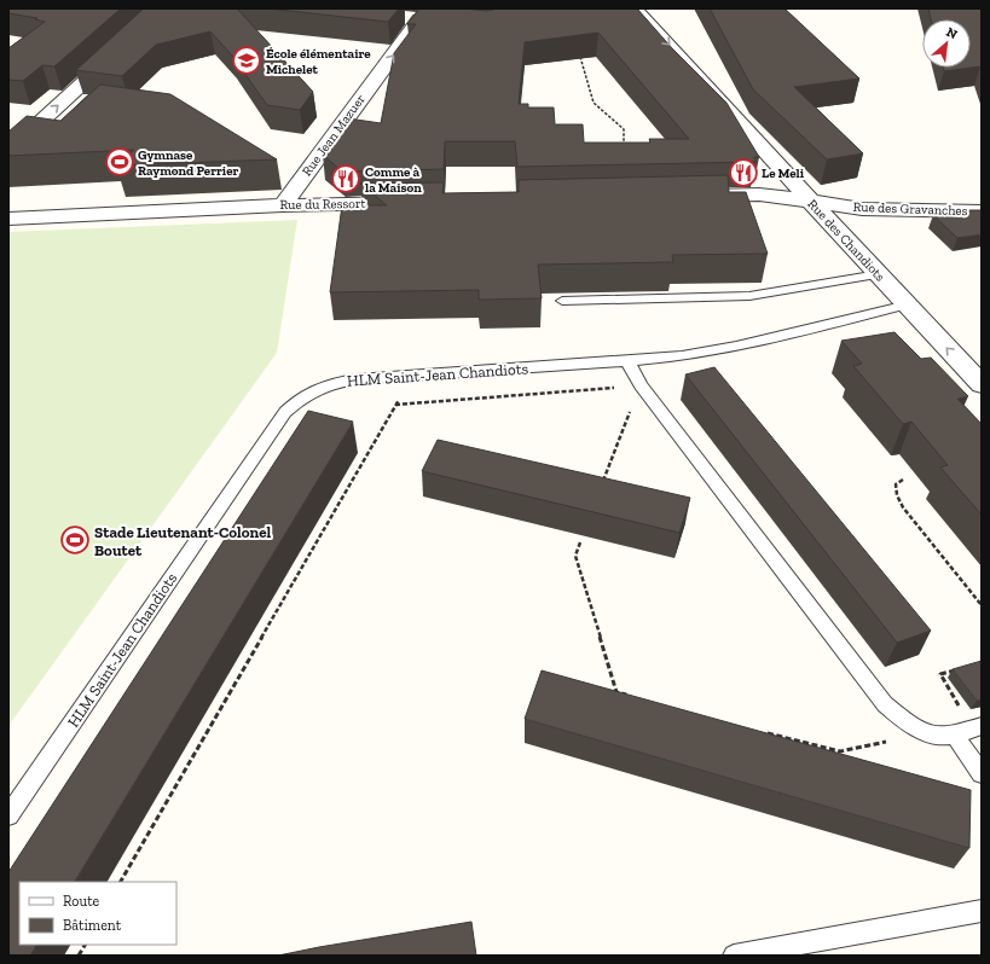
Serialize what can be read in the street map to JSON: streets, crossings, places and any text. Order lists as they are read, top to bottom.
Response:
{
  "streets": {
    "street": [
      "Rue Jean Mazuer",
      "Rue du Ressort",
      "Rue des Gravanches",
      "Rue des Chandiots"
    ],
    "lane": ["HLM Saint-Jean Chandiots"]
  },
  "crossings": [
    ["Rue Jean Mazuer", "Rue du Ressort"],
    ["Rue des Gravanches", "Rue des Chandiots"],
    ["Rue des Chandiots", "HLM Saint-Jean Chandiots"]
  ],
  "one_way": ["Rue Jean Mazuer"],
  "places": {
    "school or university": ["École élémentaire Michelet"],
    "sports": ["Gymnase Raymond Perrier", "Stade Lieutenant-Colonel Boutet"],
    "restaurant": ["Le Meli", "Comme à la Maison"]
  },
  "legend": ["Route", "Bâtiment"],
  "north": "top right"
}
